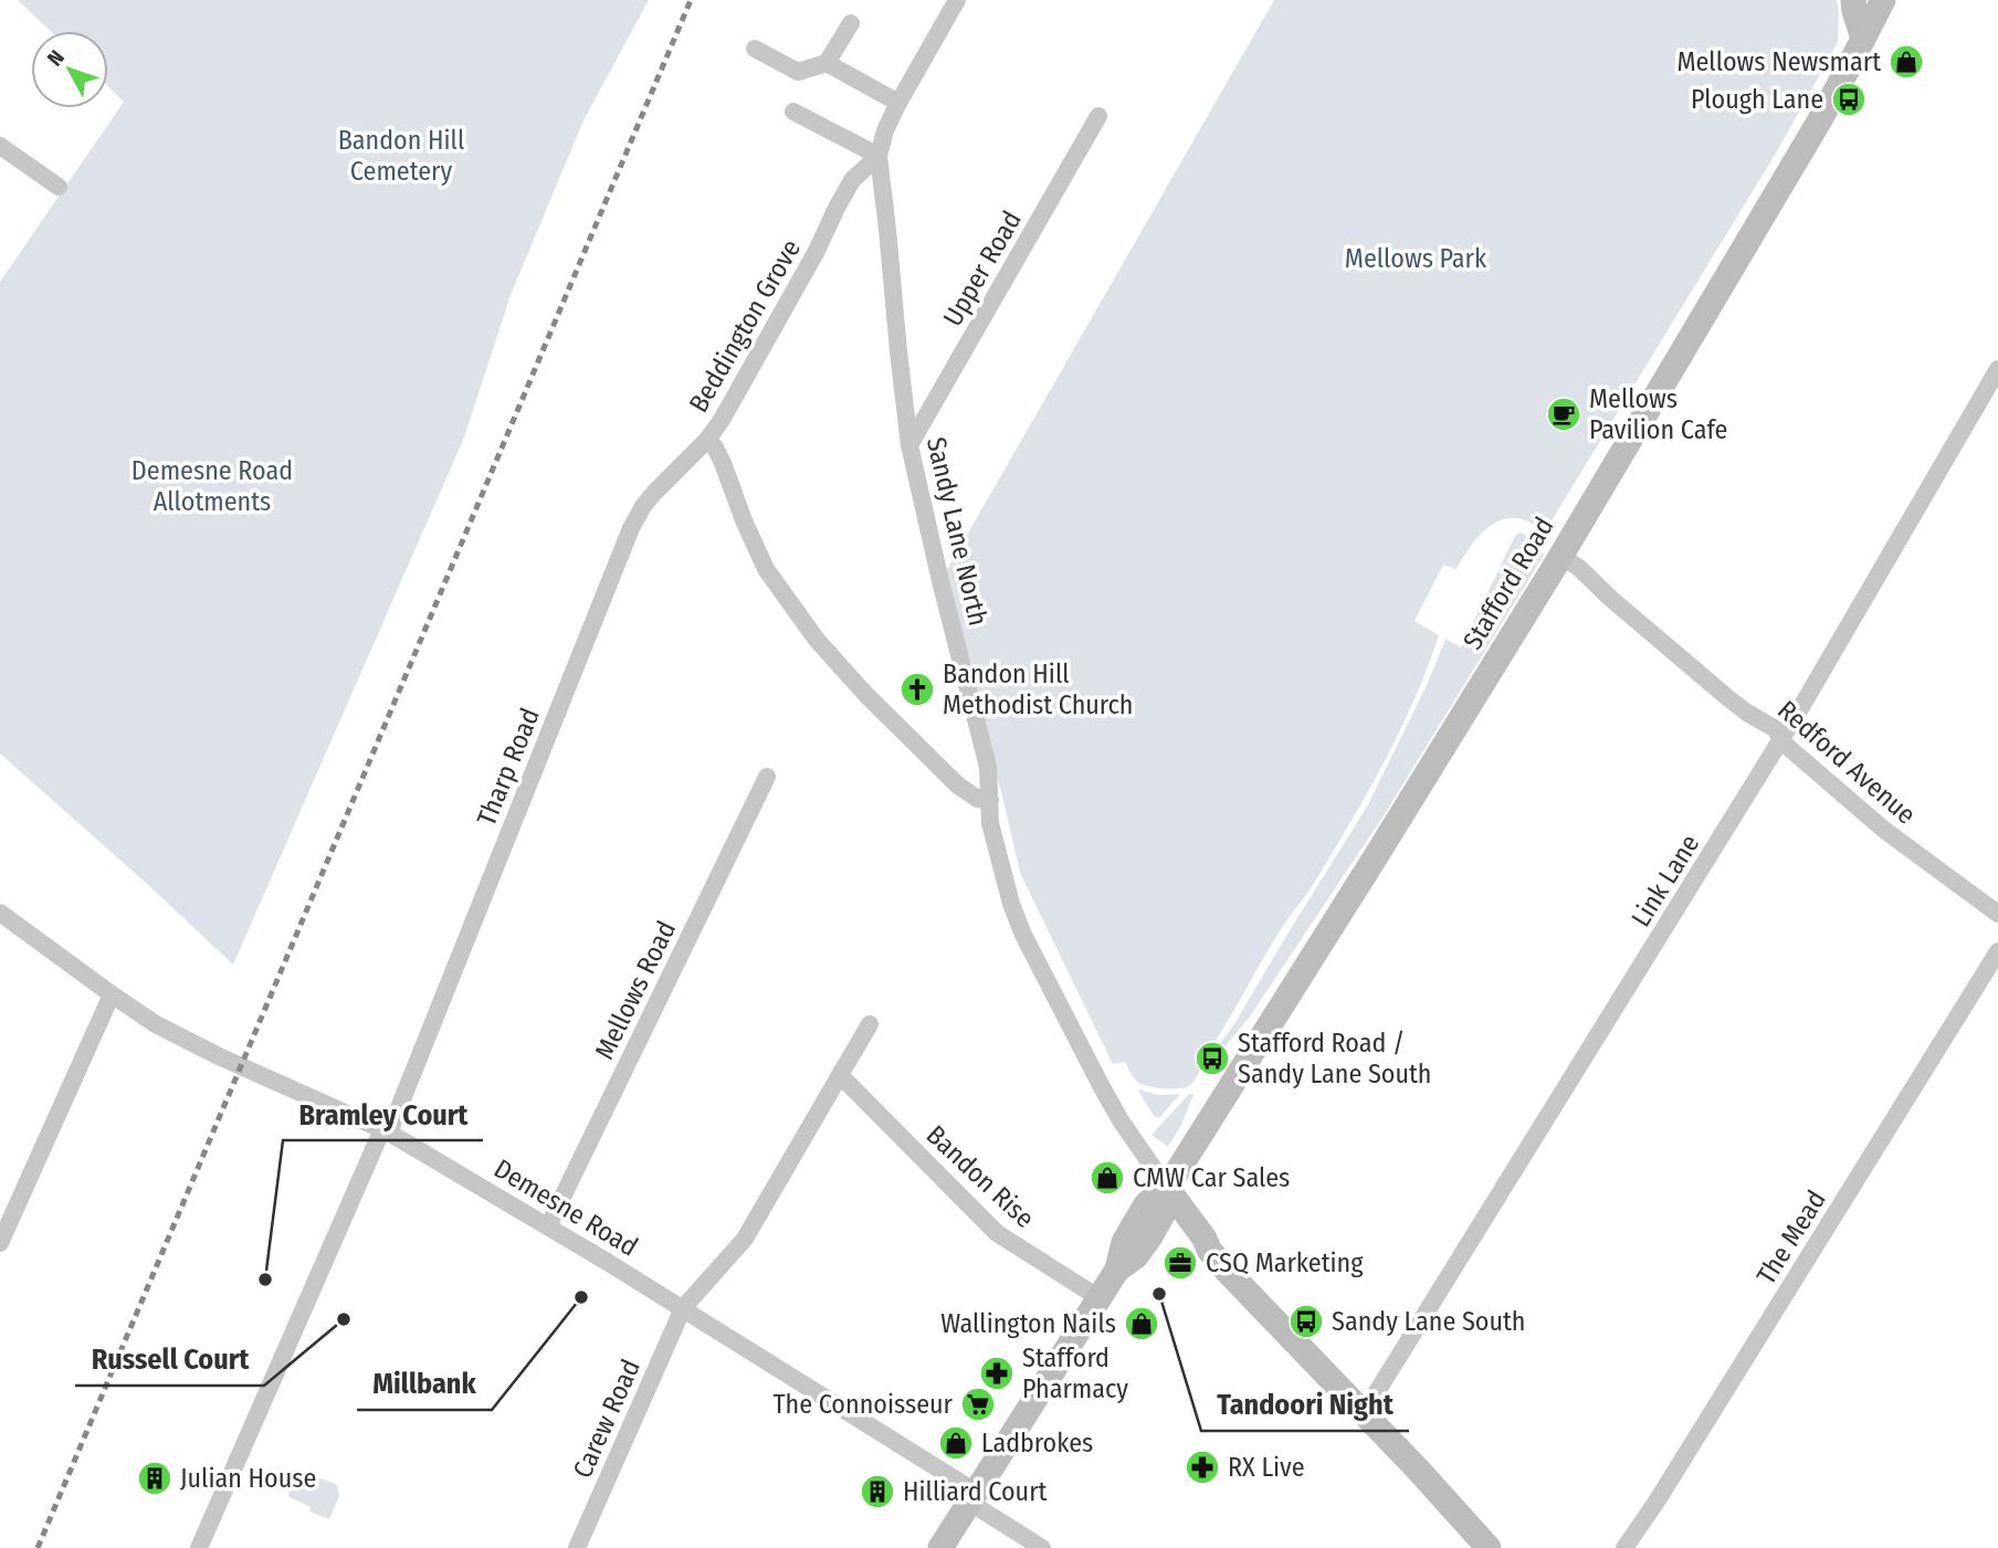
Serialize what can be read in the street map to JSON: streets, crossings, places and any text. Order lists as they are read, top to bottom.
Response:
{
  "streets": {
    "main road": ["Stafford Road"],
    "street": [
      "Upper Road",
      "Beddington Grove",
      "Sandy Lane North",
      "Redford Avenue",
      "Tharp Road",
      "Link Lane",
      "Mellows Road",
      "Bandon Rise",
      "Demesne Road",
      "The Mead",
      "Carew Road"
    ]
  },
  "crossings": [
    ["Upper Road", "Sandy Lane North"],
    ["Beddington Grove", "Sandy Lane North"],
    ["Beddington Grove", "Tharp Road"],
    ["Sandy Lane North", "Stafford Road"],
    ["Stafford Road", "Redford Avenue"],
    ["Stafford Road", "Bandon Rise"],
    ["Stafford Road", "Demesne Road"],
    ["Redford Avenue", "Link Lane"],
    ["Tharp Road", "Demesne Road"],
    ["Mellows Road", "Demesne Road"],
    ["Demesne Road", "Carew Road"]
  ],
  "parks": ["Bandon Hill Cemetery", "Mellows Park", "Demesne Road Allotments"],
  "places": {
    "shop": [
      "Mellows Newsmart",
      "CMW Car Sales",
      "Wallington Nails",
      "Ladbrokes"
    ],
    "bus stop": ["Plough Lane", "Stafford Road / Sandy Lane South", "Sandy Lane South"],
    "cafe": ["Mellows Pavilion Cafe"],
    "church": ["Bandon Hill Methodist Church"],
    "office": ["CSQ Marketing"],
    "other": [
      "Bramley Court",
      "Tandoori Night",
      "Millbank",
      "Russell Court"
    ],
    "pharmacy": ["Stafford Pharmacy", "RX Live"],
    "supermarket": ["The Connoisseur"],
    "building": ["Julian House", "Hilliard Court"]
  },
  "north": "top left"
}
